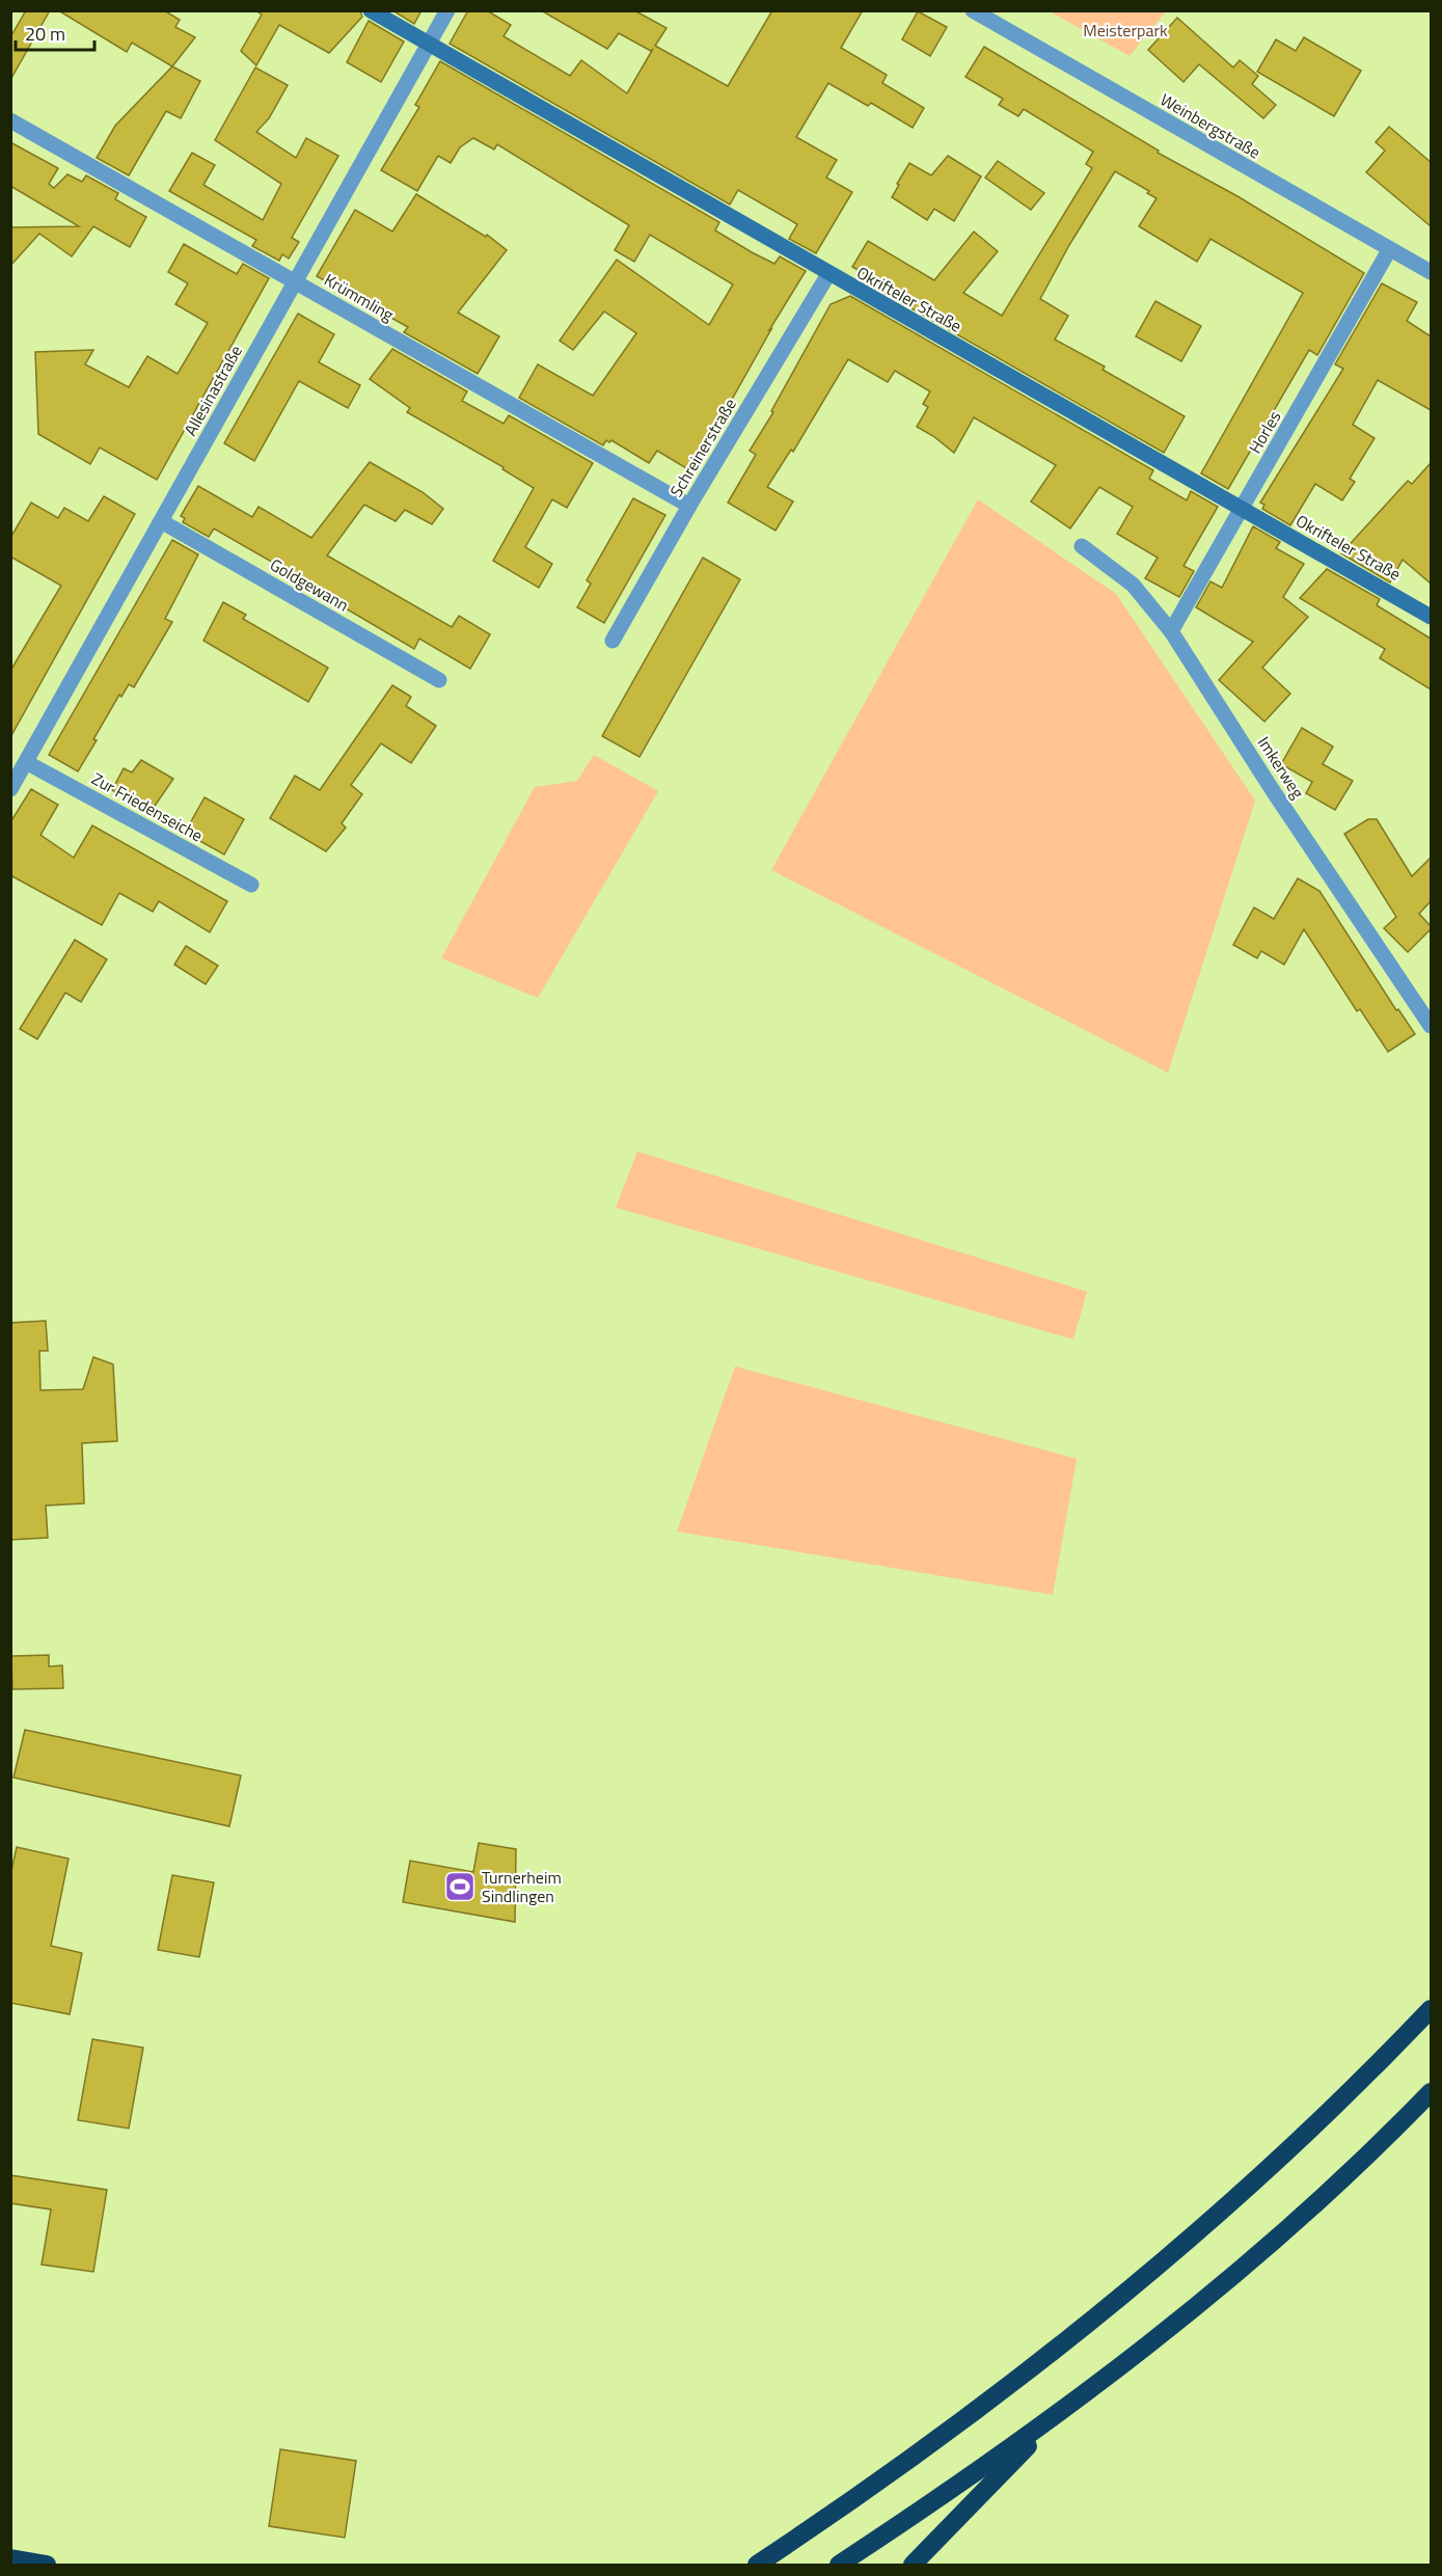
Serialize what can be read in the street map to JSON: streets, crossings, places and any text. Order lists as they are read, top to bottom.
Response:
{
  "streets": {
    "street": [
      "Weinbergstraße",
      "Krümmling",
      "Okrifteler Straße",
      "Allesinastraße",
      "Horles",
      "Schreinerstraße",
      "Goldgewann",
      "Imkerweg",
      "Zur Friedenseiche"
    ]
  },
  "crossings": [
    ["Weinbergstraße", "Horles"],
    ["Krümmling", "Allesinastraße"],
    ["Krümmling", "Schreinerstraße"],
    ["Okrifteler Straße", "Allesinastraße"],
    ["Okrifteler Straße", "Horles"],
    ["Okrifteler Straße", "Schreinerstraße"],
    ["Allesinastraße", "Goldgewann"],
    ["Allesinastraße", "Zur Friedenseiche"],
    ["Horles", "Imkerweg"]
  ],
  "parks": ["Meisterpark"],
  "places": {
    "sports": ["Turnerheim Sindlingen"]
  },
  "scale_bar": "20 m"
}
